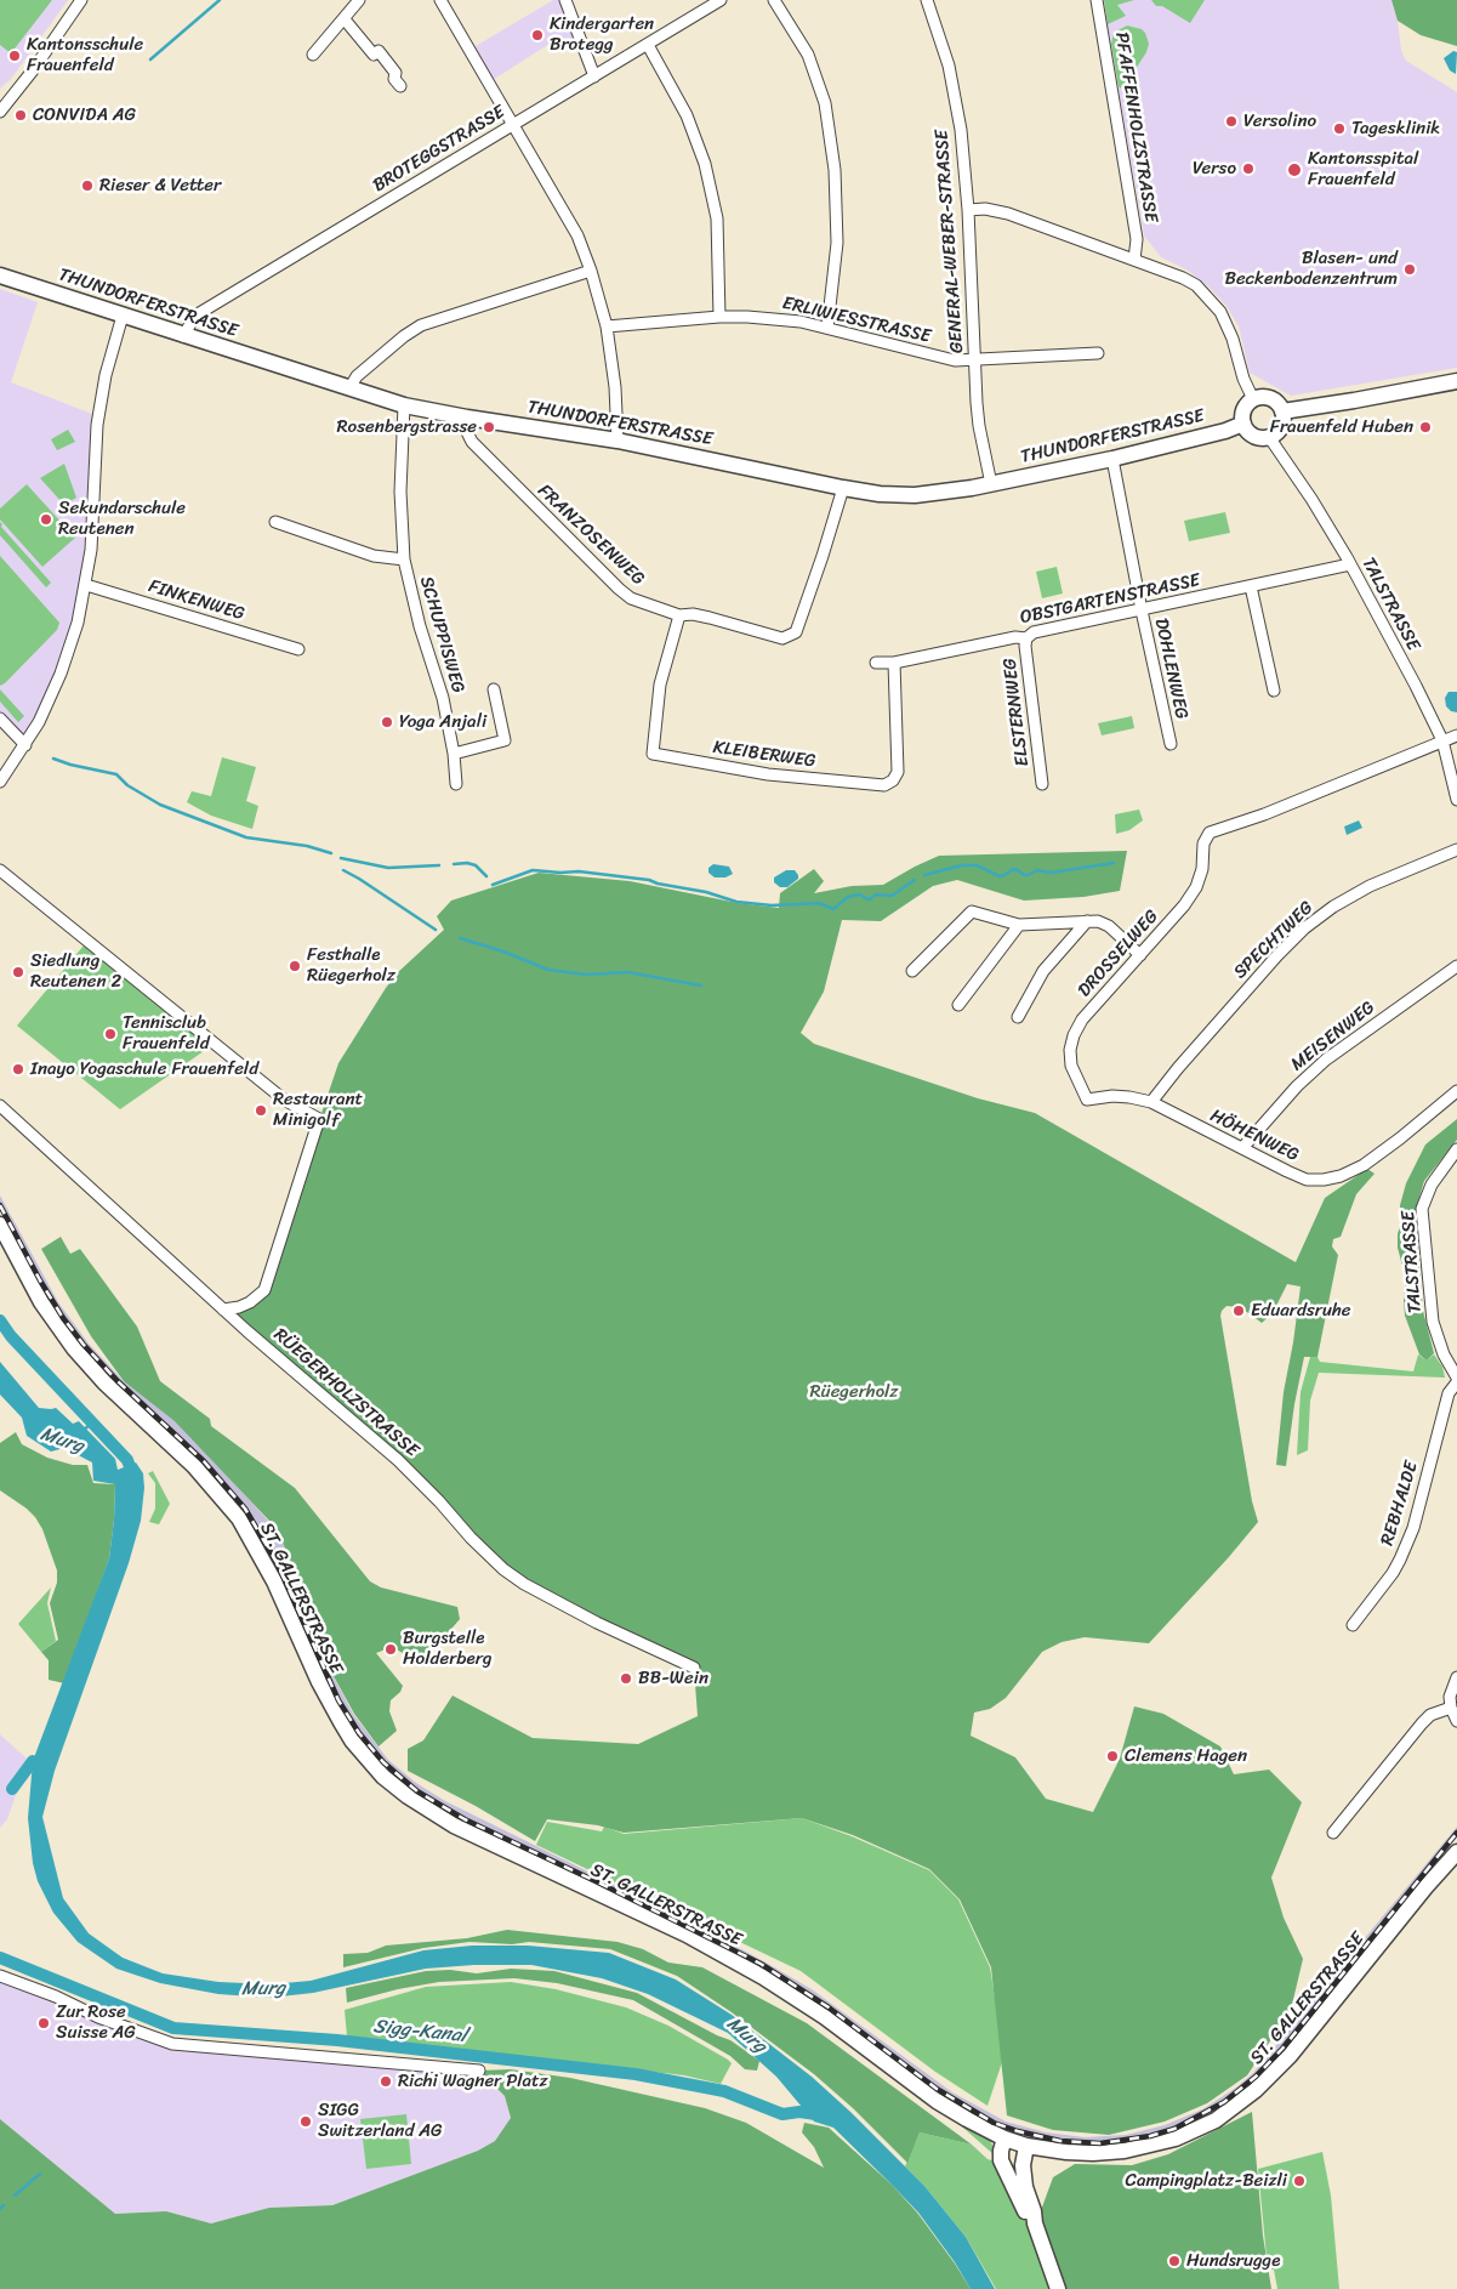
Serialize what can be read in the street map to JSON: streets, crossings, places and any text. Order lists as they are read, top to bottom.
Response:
{
  "streets": {
    "main road": ["THUNDORFERSTRASSE", "ST. GALLERSTRASSE"],
    "street": [
      "PFAFFENHOLZSTRASSE",
      "BROTEGGSTRASSE",
      "GENERAL-WEBER-STRASSE",
      "ERLIWIESSTRASSE",
      "FRANZOSENWEG",
      "OBSTGARTENSTRASSE",
      "FINKENWEG",
      "TALSTRASSE",
      "SCHUPPISWEG",
      "DOHLENWEG",
      "ELSTERNWEG",
      "KLEIBERWEG",
      "SPECHTWEG",
      "DROSSELWEG",
      "MEISENWEG",
      "HÖHENWEG",
      "RÜEGERHOLZSTRASSE",
      "REBHALDE"
    ]
  },
  "crossings": [
    ["BROTEGGSTRASSE", "THUNDORFERSTRASSE"],
    ["GENERAL-WEBER-STRASSE", "THUNDORFERSTRASSE"],
    ["GENERAL-WEBER-STRASSE", "ERLIWIESSTRASSE"],
    ["THUNDORFERSTRASSE", "FRANZOSENWEG"],
    ["THUNDORFERSTRASSE", "TALSTRASSE"],
    ["THUNDORFERSTRASSE", "SCHUPPISWEG"],
    ["THUNDORFERSTRASSE", "DOHLENWEG"],
    ["FRANZOSENWEG", "KLEIBERWEG"],
    ["OBSTGARTENSTRASSE", "TALSTRASSE"],
    ["OBSTGARTENSTRASSE", "DOHLENWEG"],
    ["OBSTGARTENSTRASSE", "ELSTERNWEG"],
    ["OBSTGARTENSTRASSE", "KLEIBERWEG"],
    ["TALSTRASSE", "DROSSELWEG"],
    ["SPECHTWEG", "HÖHENWEG"],
    ["DROSSELWEG", "HÖHENWEG"],
    ["MEISENWEG", "HÖHENWEG"]
  ],
  "water": ["Murg", "Sigg-Kanal"],
  "parks": ["Rüegerholz"],
  "places": [
    "Kindergarten Brotegg",
    "Kantonsschule Frauenfeld",
    "CONVIDA AG",
    "Versolino",
    "Tagesklinik",
    "Verso",
    "Kantonsspital Frauenfeld",
    "Rieser & Vetter",
    "Blasen- und Beckenbodenzentrum",
    "Rosenbergstrasse",
    "Frauenfeld Huben",
    "Sekundarschule Reutenen",
    "Yoga Anjali",
    "Festhalle Rüegerholz",
    "Siedlung Reutenen 2",
    "Tennisclub Frauenfeld",
    "Inayo Yogaschule Frauenfeld",
    "Restaurant Minigolf",
    "Eduardsruhe",
    "Burgstelle Holderberg",
    "BB-Wein",
    "Clemens Hagen",
    "Zur Rose Suisse AG",
    "Richi Wagner Platz",
    "SIGG Switzerland AG",
    "Campingplatz-Beizli",
    "Hundsrugge"
  ]
}
